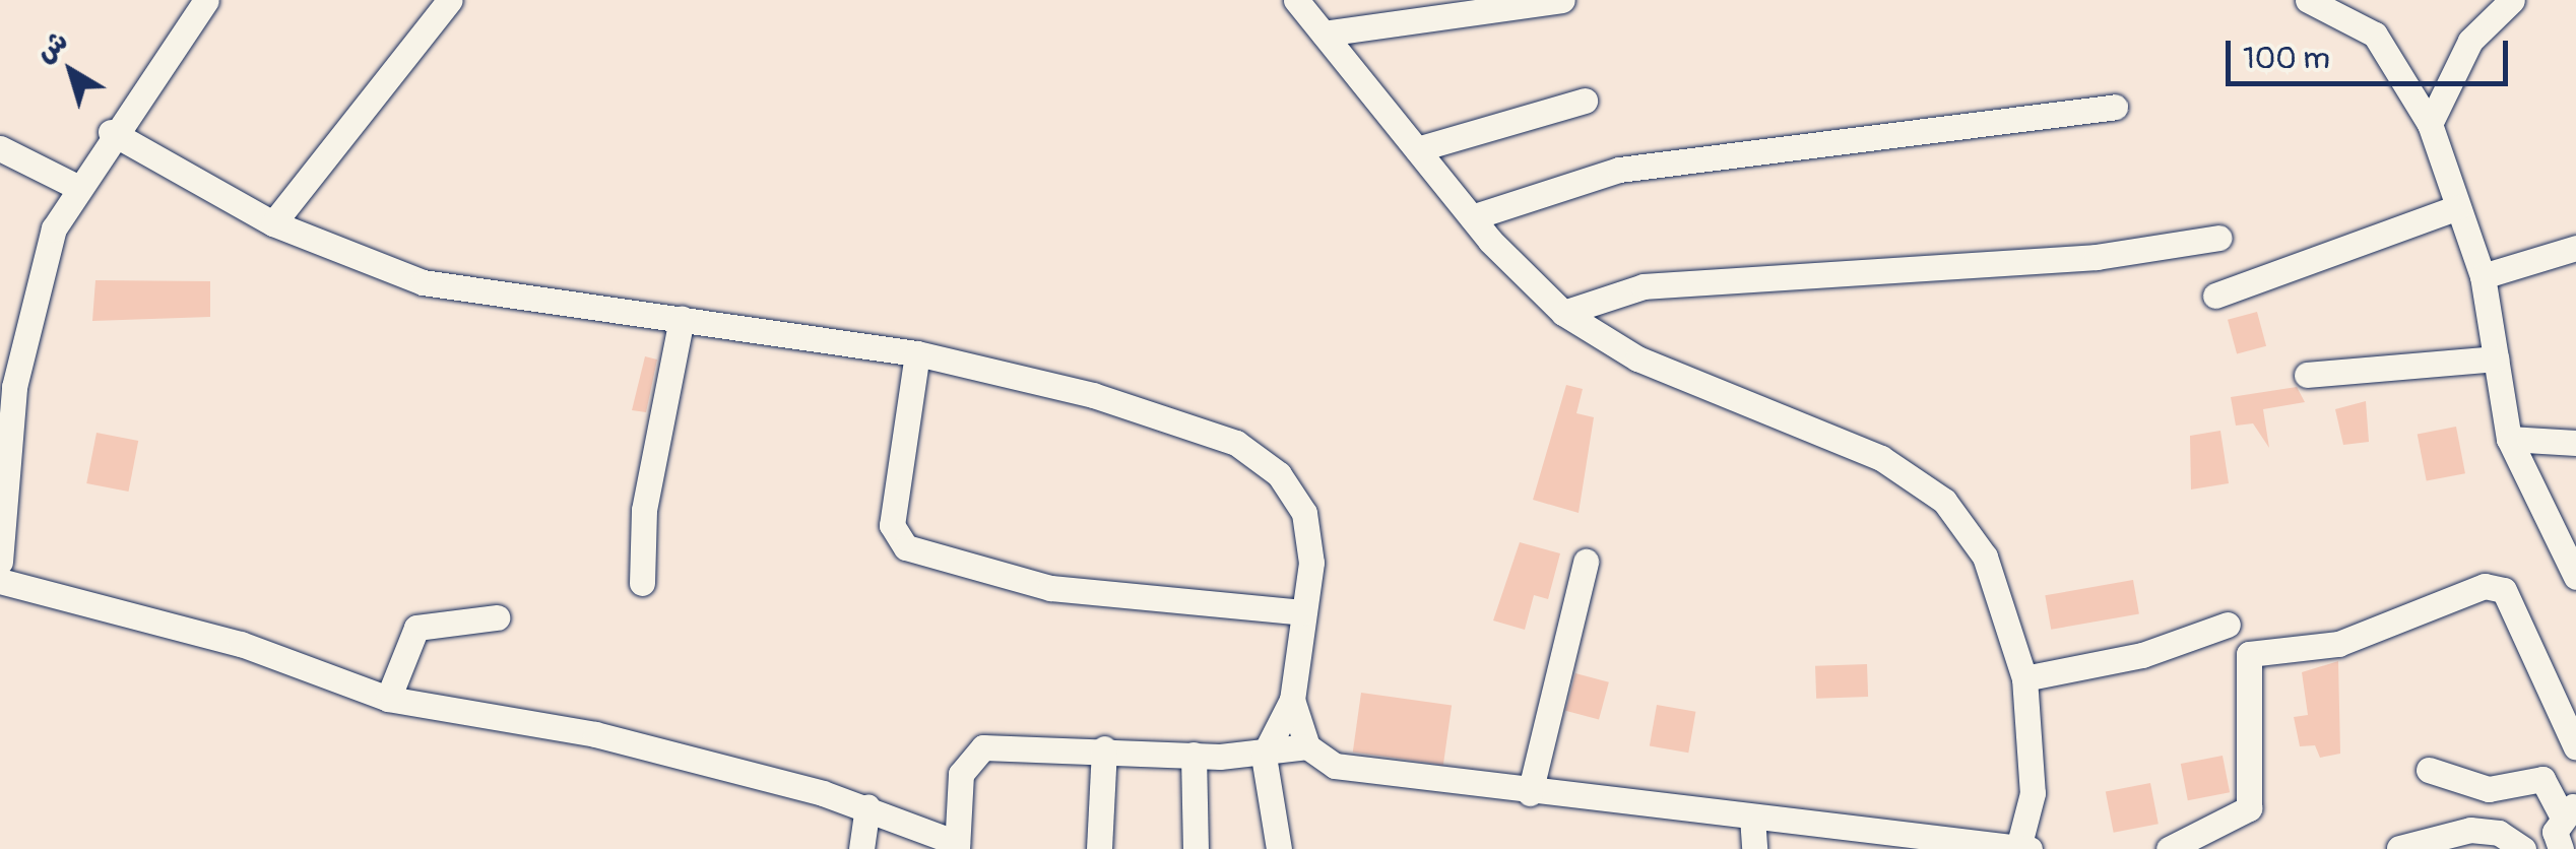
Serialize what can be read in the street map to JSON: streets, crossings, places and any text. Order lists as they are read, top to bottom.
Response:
{
  "scale_bar": "100 m",
  "north": "top left"
}
